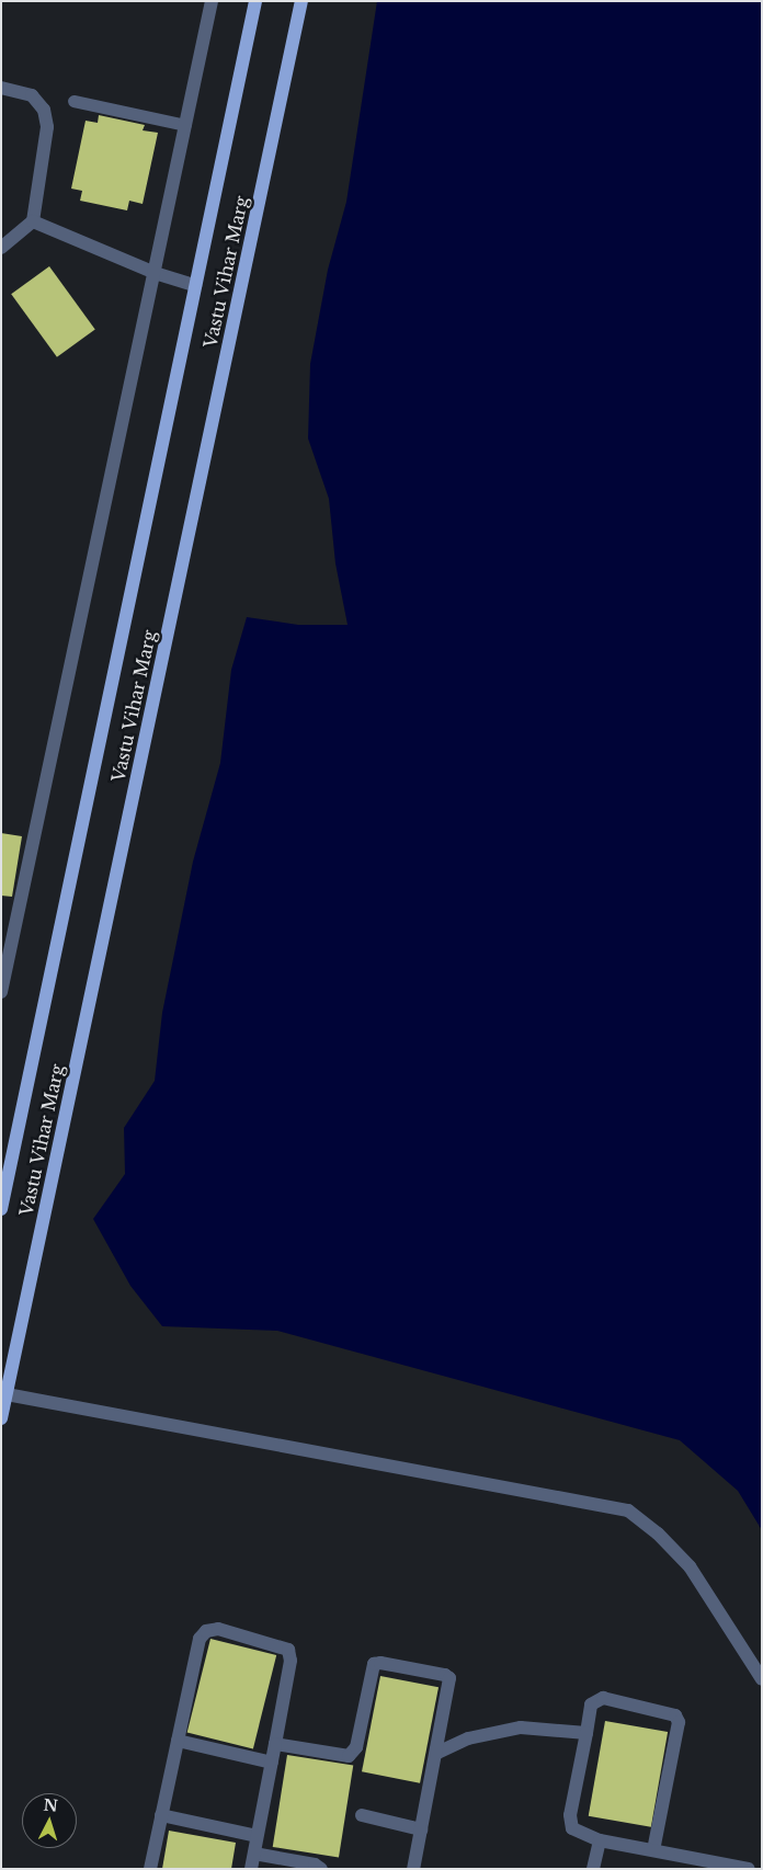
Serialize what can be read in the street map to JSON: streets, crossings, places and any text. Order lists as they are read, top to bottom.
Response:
{
  "streets": {
    "main road": ["Vastu Vihar Marg"]
  },
  "north": "top"
}
